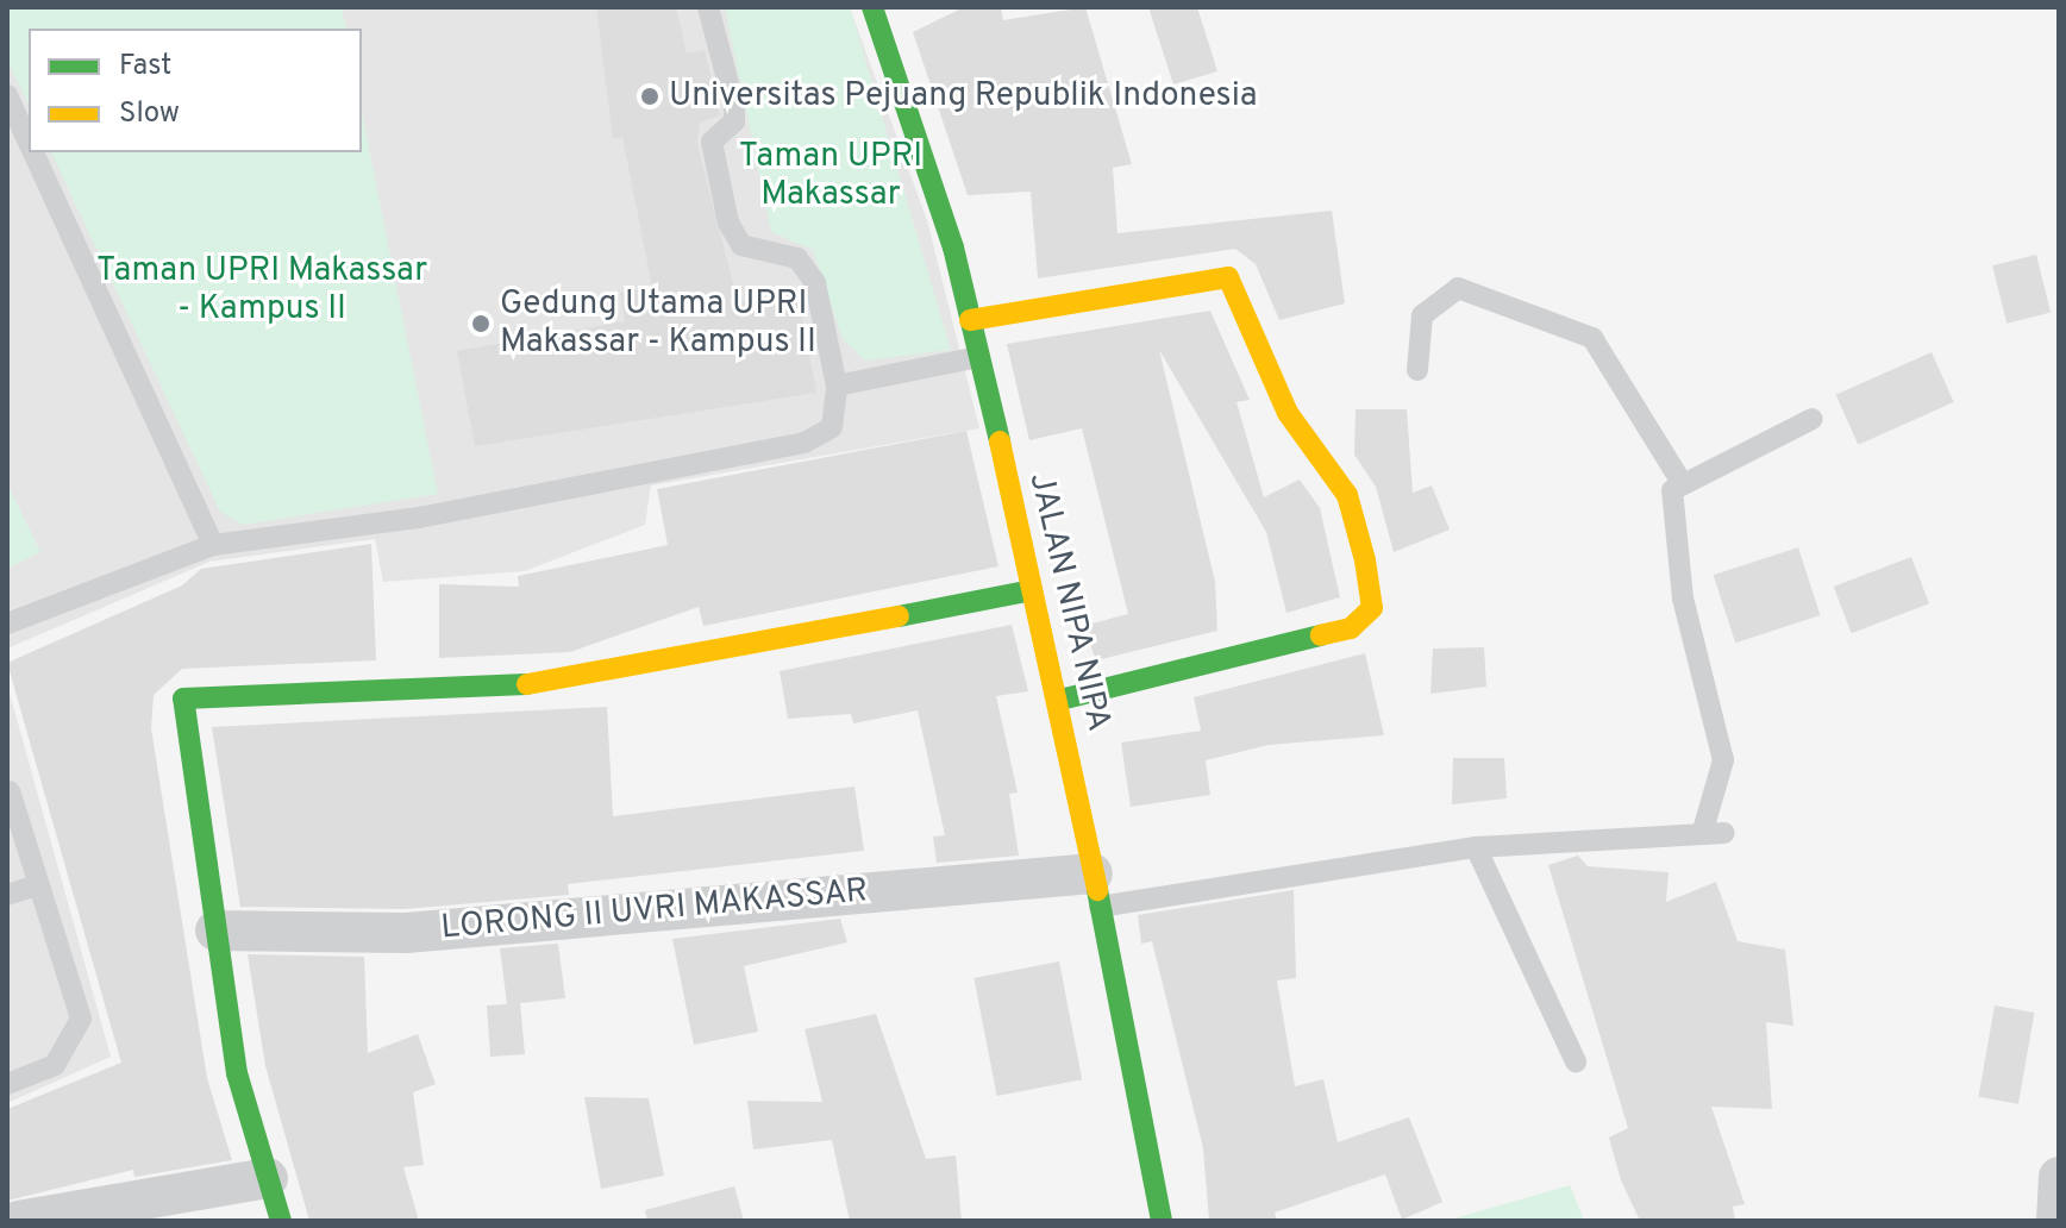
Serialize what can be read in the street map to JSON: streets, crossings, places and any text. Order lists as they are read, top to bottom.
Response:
{
  "streets": {
    "street": ["JALAN NIPA NIPA", "LORONG II UVRI MAKASSAR"]
  },
  "crossings": [
    ["JALAN NIPA NIPA", "LORONG II UVRI MAKASSAR"]
  ],
  "parks": ["Taman UPRI Makassar", "Taman UPRI Makassar - Kampus II"],
  "places": ["Universitas Pejuang Republik Indonesia", "Gedung Utama UPRI Makassar - Kampus II"],
  "legend": ["Fast", "Slow"]
}
